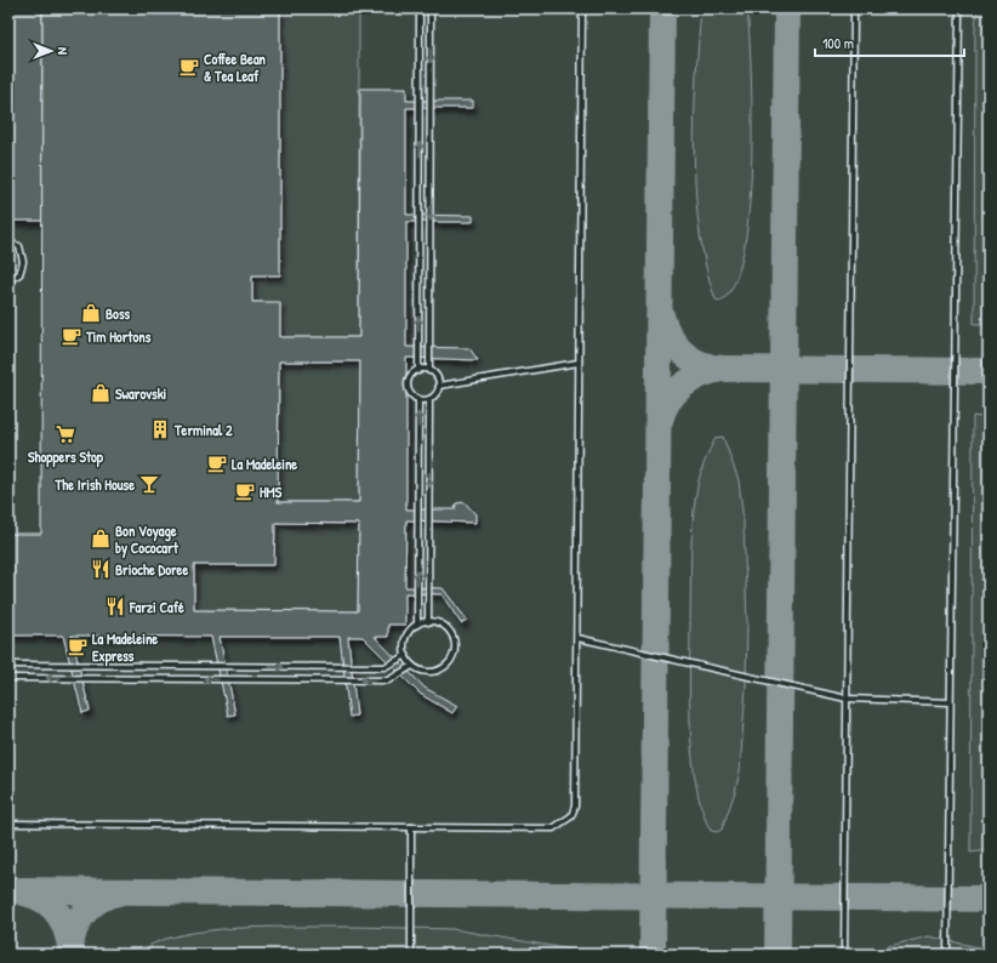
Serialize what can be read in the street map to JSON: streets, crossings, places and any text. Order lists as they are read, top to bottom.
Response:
{
  "places": {
    "cafe": [
      "Coffee Bean & Tea Leaf",
      "Tim Hortons",
      "La Madeleine",
      "HMS",
      "La Madeleine Express"
    ],
    "shop": ["Boss", "Swarovski", "Bon Voyage by Cococart"],
    "building": ["Terminal 2"],
    "supermarket": ["Shoppers Stop"],
    "bar": ["The Irish House"],
    "restaurant": ["Brioche Doree", "Farzi Café"]
  },
  "scale_bar": "100 m",
  "north": "right"
}
